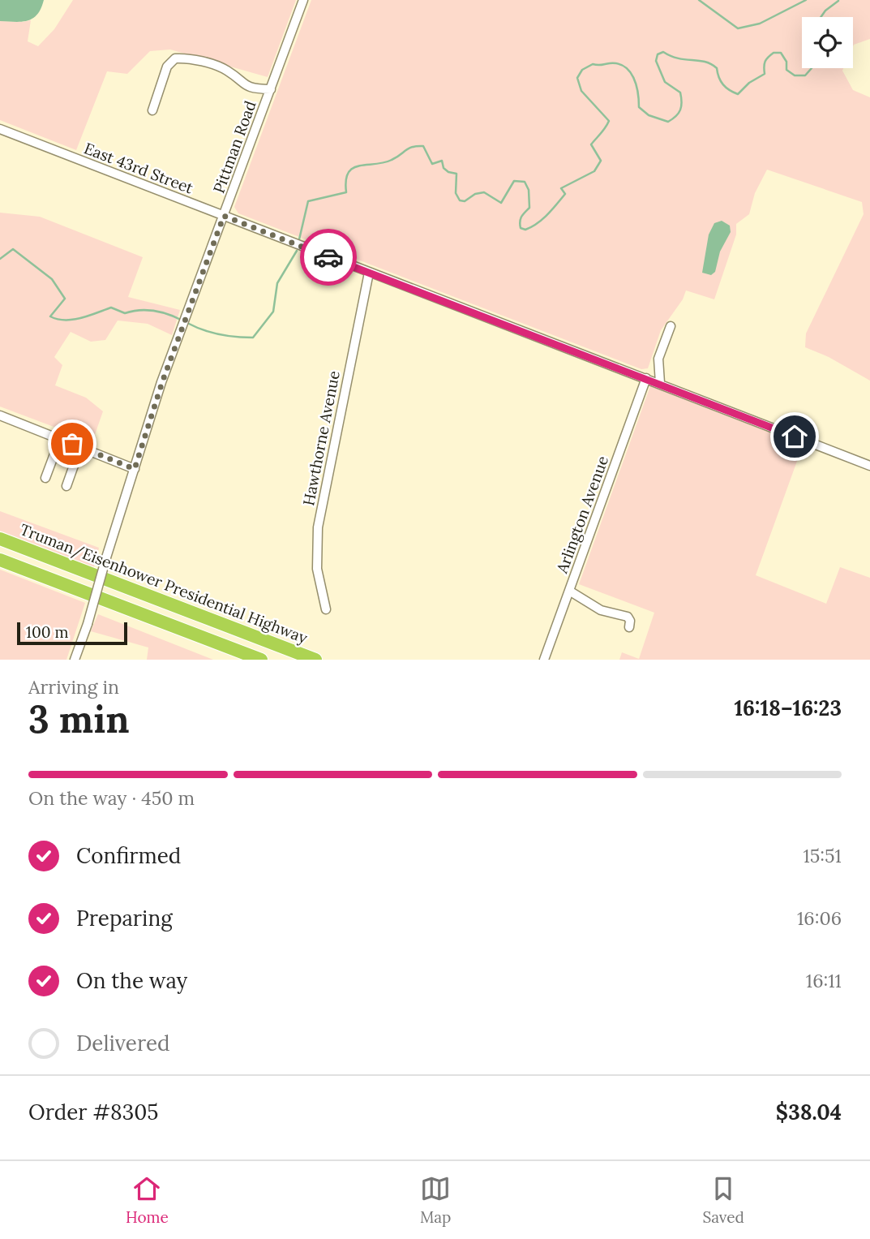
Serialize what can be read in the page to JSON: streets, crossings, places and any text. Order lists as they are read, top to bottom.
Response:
{
  "streets": {
    "highway": ["Truman/Eisenhower Presidential Highway"],
    "street": [
      "Pittman Road",
      "East 43rd Street",
      "Hawthorne Avenue",
      "Arlington Avenue"
    ]
  },
  "crossings": [
    ["Pittman Road", "East 43rd Street"],
    ["East 43rd Street", "Hawthorne Avenue"],
    ["East 43rd Street", "Arlington Avenue"]
  ],
  "scale_bar": "100 m",
  "page": {
    "scale": "100 m",
    "heading": ["3 min", "Arriving in", "16:18–16:23"],
    "panel": ["Order #8305", "$38.04"],
    "bar": "On the way · 450 m",
    "list": [
      ["Confirmed", "15:51"],
      ["Preparing", "16:06"],
      ["On the way", "16:11"],
      "Delivered"
    ],
    "tabs": ["Home", "Map", "Saved"]
  }
}
